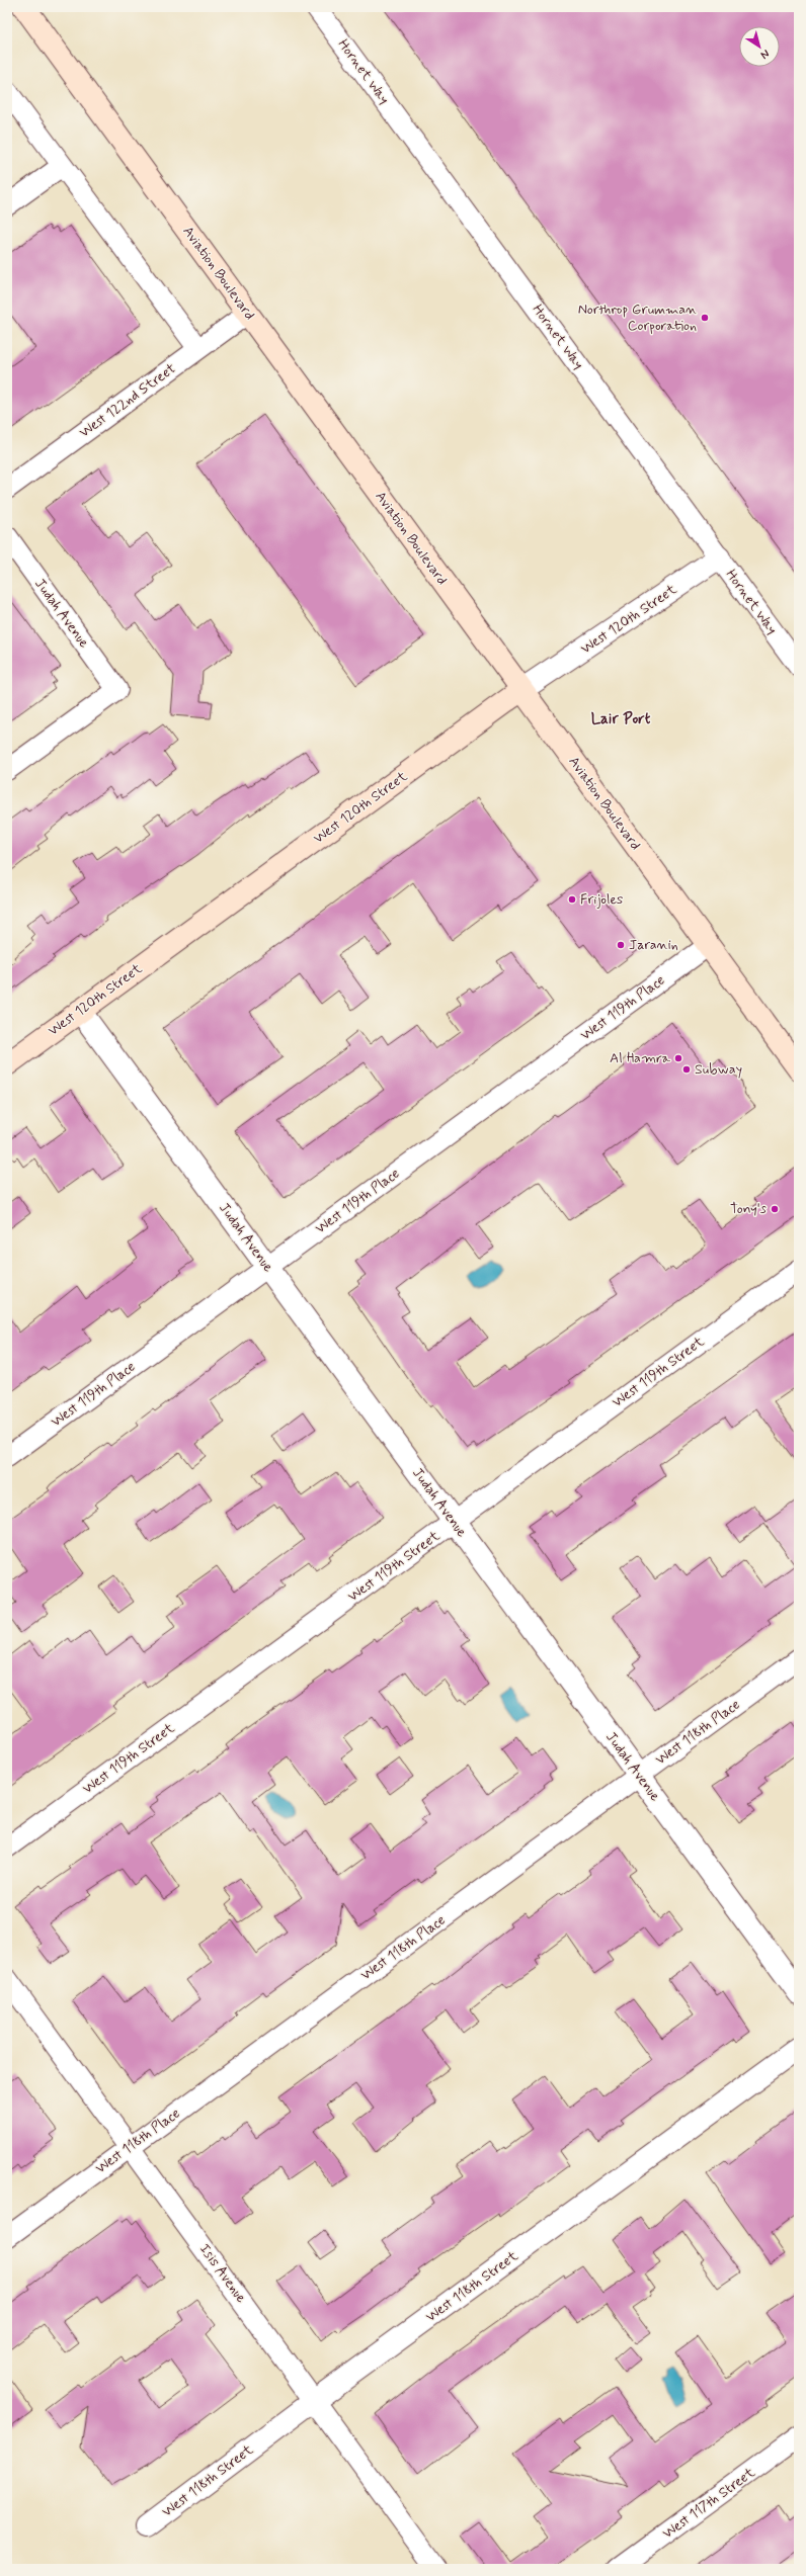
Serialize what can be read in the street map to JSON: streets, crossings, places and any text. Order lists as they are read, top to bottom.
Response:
{
  "streets": {
    "main road": ["Aviation Boulevard", "West 120th Street"],
    "street": [
      "Hornet Way",
      "West 122nd Street",
      "Judah Avenue",
      "West 119th Place",
      "West 119th Street",
      "West 118th Place",
      "Isis Avenue",
      "West 118th Street",
      "West 117th Street"
    ]
  },
  "crossings": [
    ["Hornet Way", "West 120th Street"],
    ["Aviation Boulevard", "West 122nd Street"],
    ["Aviation Boulevard", "West 120th Street"],
    ["Aviation Boulevard", "West 119th Place"],
    ["Judah Avenue", "West 120th Street"],
    ["Judah Avenue", "West 119th Place"],
    ["Judah Avenue", "West 119th Street"],
    ["Judah Avenue", "West 118th Place"],
    ["West 118th Place", "Isis Avenue"],
    ["Isis Avenue", "West 118th Street"]
  ],
  "districts": ["Lair Port"],
  "places": [
    "Northrop Grumman Corporation",
    "Frijoles",
    "Jaranin",
    "Al Hamra",
    "Subway",
    "Tony's"
  ],
  "north": "bottom right"
}
